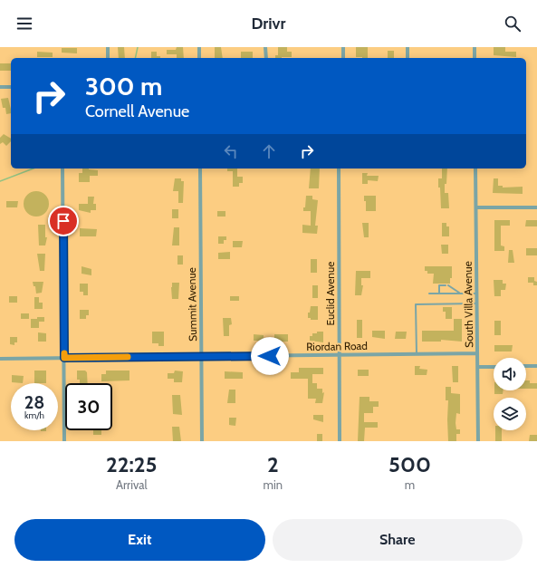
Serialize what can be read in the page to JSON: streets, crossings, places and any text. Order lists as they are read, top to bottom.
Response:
{
  "streets": {
    "street": [
      "Euclid Avenue",
      "Summit Avenue",
      "South Villa Avenue",
      "Riordan Road"
    ]
  },
  "crossings": [
    ["Euclid Avenue", "Riordan Road"],
    ["Summit Avenue", "Riordan Road"],
    ["South Villa Avenue", "Riordan Road"]
  ],
  "page": {
    "header": "Drivr",
    "turn": ["300 m", "Cornell Avenue"],
    "speed": "28 km/h",
    "limit": "30",
    "eta": [
      "22:25",
      "Arrival",
      "2",
      "min",
      "500",
      "m"
    ],
    "buttons": ["Exit", "Share"]
  }
}
